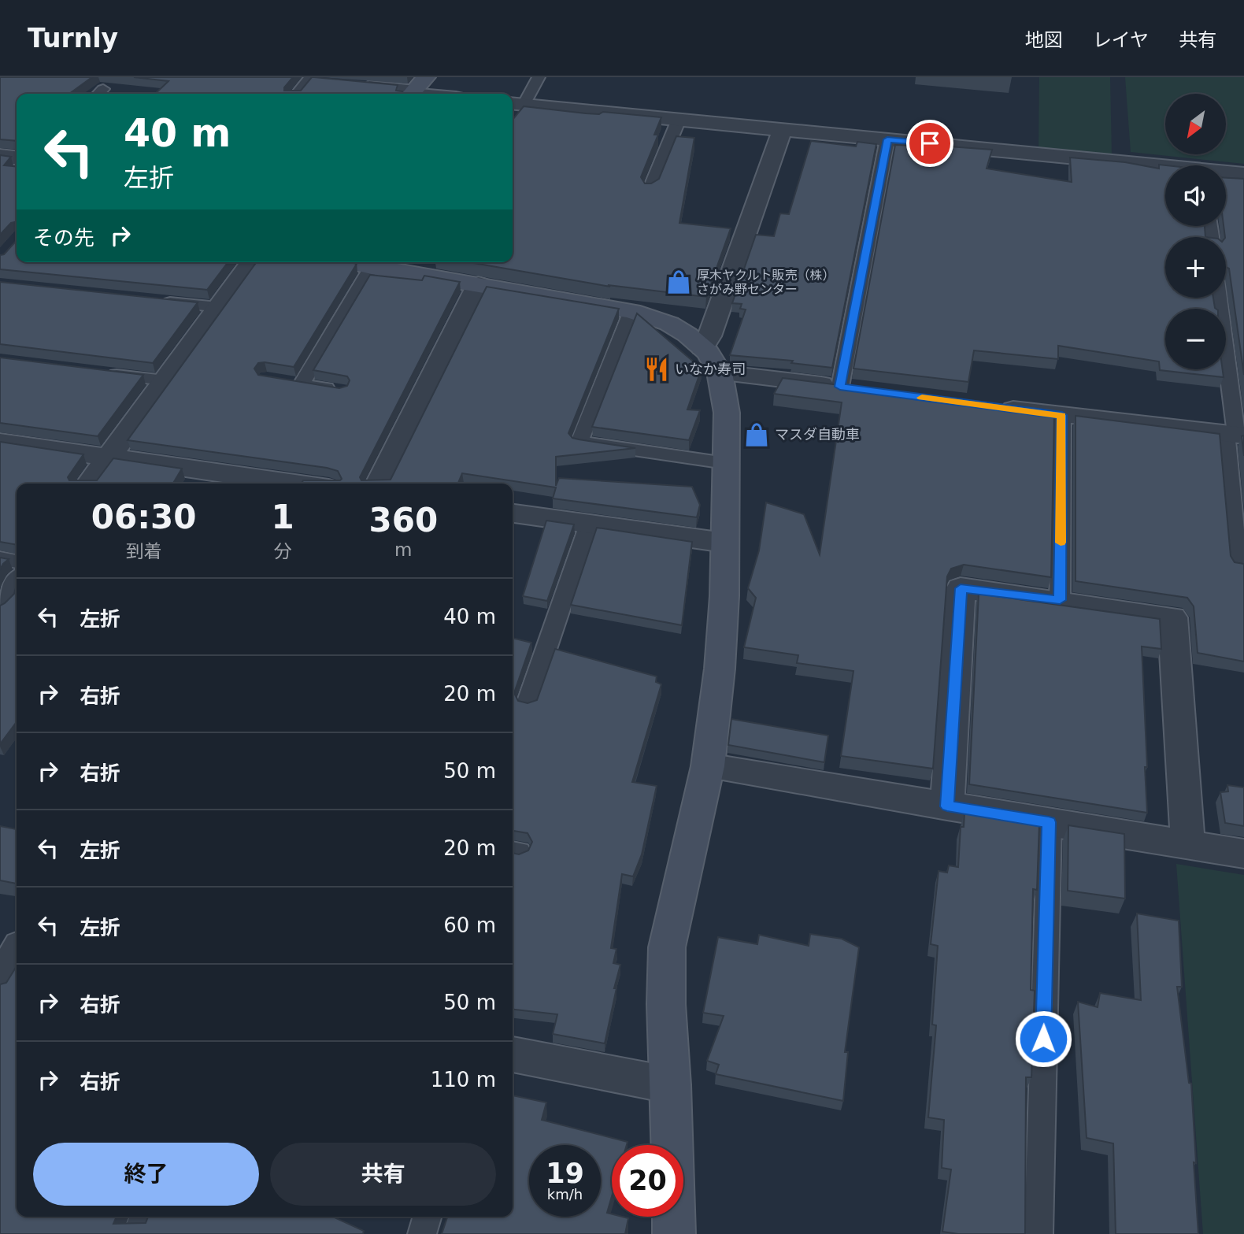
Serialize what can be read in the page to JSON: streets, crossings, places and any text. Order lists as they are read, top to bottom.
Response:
{
  "places": {
    "shop": ["厚木ヤクルト販売（株） さがみ野センター", "マスダ自動車"],
    "restaurant": ["いなか寿司"]
  },
  "north": "bottom left",
  "page": {
    "header": "Turnly",
    "nav": ["地図", "レイヤ", "共有"],
    "map_buttons": ["+", "−"],
    "turn": ["40 m", "左折"],
    "then": "その先",
    "eta": [
      "06:30",
      "到着",
      "1",
      "分",
      "360",
      "m"
    ],
    "list": [
      {
        "name": "左折",
        "value": "40 m"
      },
      {
        "name": "右折",
        "value": "20 m"
      },
      {
        "name": "右折",
        "value": "50 m"
      },
      {
        "name": "左折",
        "value": "20 m"
      },
      {
        "name": "左折",
        "value": "60 m"
      },
      {
        "name": "右折",
        "value": "50 m"
      },
      {
        "name": "右折",
        "value": "110 m"
      }
    ],
    "buttons": ["終了", "共有"],
    "speed": "19 km/h",
    "limit": "20"
  }
}
